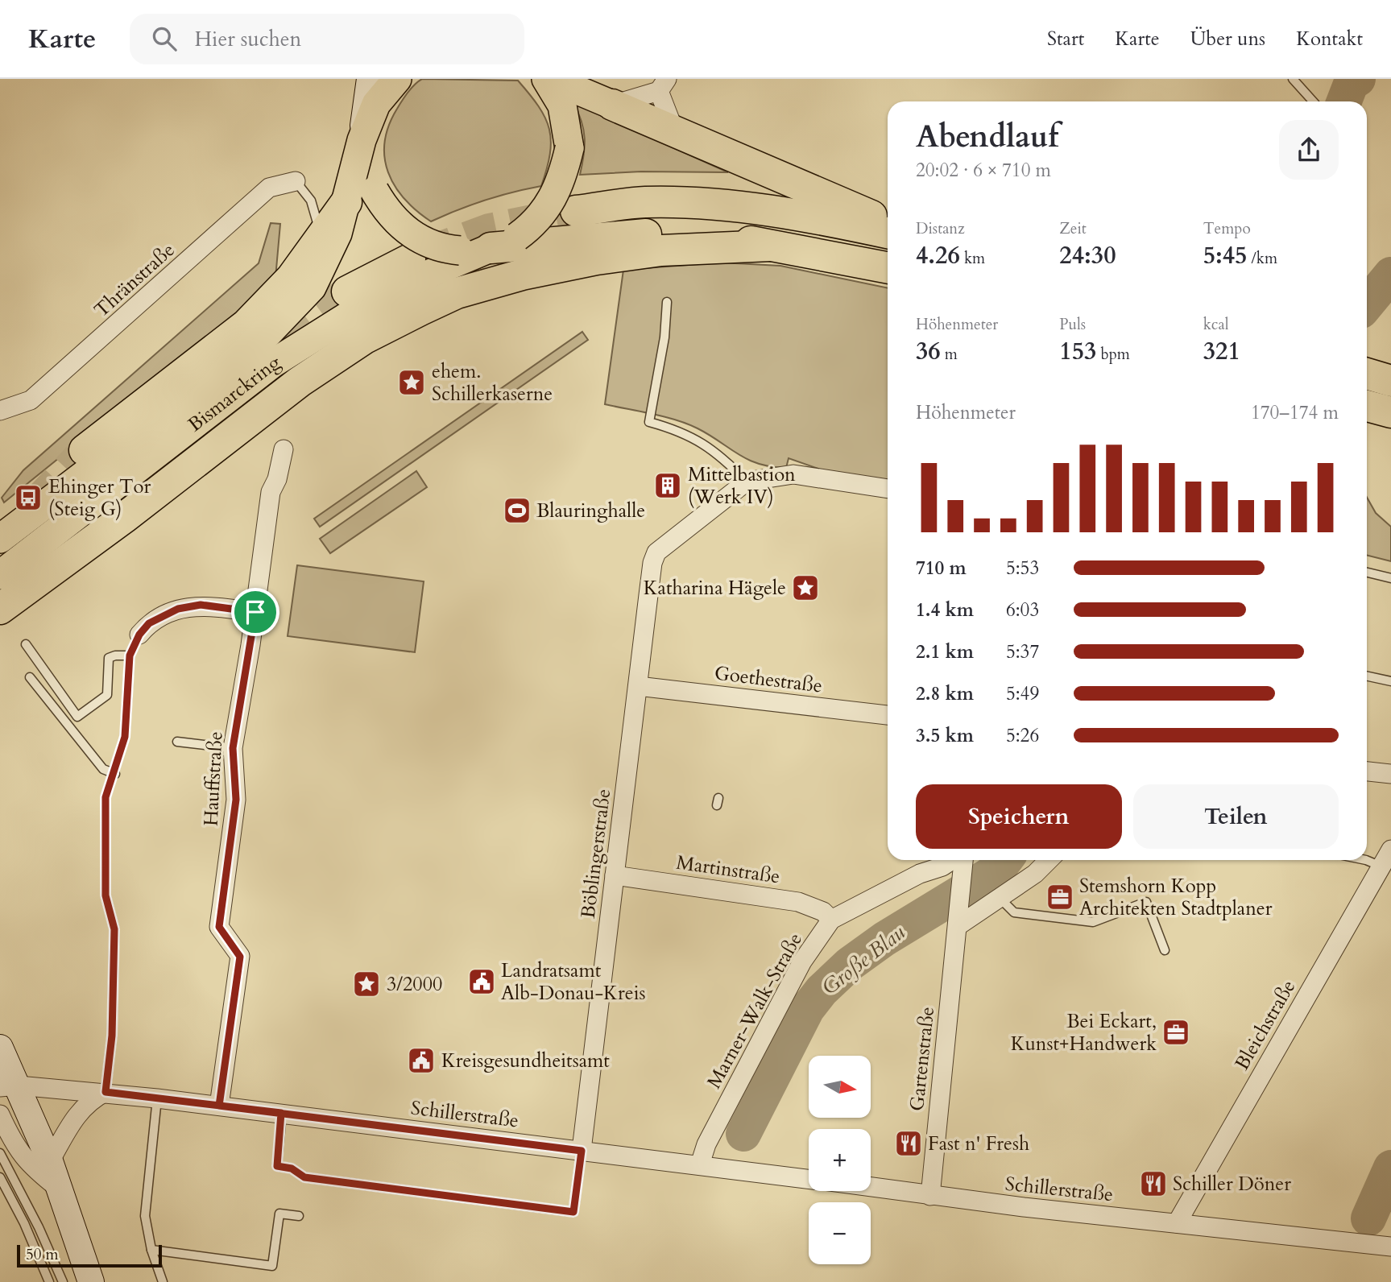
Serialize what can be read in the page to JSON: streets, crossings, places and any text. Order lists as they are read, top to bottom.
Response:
{
  "streets": {
    "main road": ["Bismarckring"],
    "street": [
      "Thränstraße",
      "Goethestraße",
      "Hauffstraße",
      "Böblingerstraße",
      "Martinstraße",
      "Marner-Walk-Straße",
      "Bleichstraße",
      "Gartenstraße",
      "Schillerstraße"
    ]
  },
  "crossings": [
    ["Goethestraße", "Böblingerstraße"],
    ["Hauffstraße", "Schillerstraße"],
    ["Böblingerstraße", "Martinstraße"],
    ["Böblingerstraße", "Schillerstraße"],
    ["Martinstraße", "Marner-Walk-Straße"],
    ["Marner-Walk-Straße", "Schillerstraße"],
    ["Bleichstraße", "Schillerstraße"],
    ["Gartenstraße", "Schillerstraße"]
  ],
  "water": ["Große Blau"],
  "places": {
    "place": ["ehem. Schillerkaserne", "Katharina Hägele", "3/2000"],
    "building": ["Mittelbastion (Werk IV)"],
    "bus stop": ["Ehinger Tor (Steig G)"],
    "sports": ["Blauringhalle"],
    "office": ["Stemshorn Kopp Architekten Stadtplaner", "Bei Eckart, Kunst+Handwerk"],
    "public building": ["Landratsamt Alb-Donau-Kreis", "Kreisgesundheitsamt"],
    "restaurant": ["Fast n' Fresh", "Schiller Döner"]
  },
  "scale_bar": "50 m",
  "north": "right",
  "page": {
    "header": "Karte",
    "search": "Hier suchen",
    "nav": [
      "Start",
      "Karte",
      "Über uns",
      "Kontakt"
    ],
    "heading": ["Abendlauf", "20:02 · 6 × 710 m"],
    "stats": [
      ["Distanz", "4.26 km"],
      ["Zeit", "24:30"],
      ["Tempo", "5:45 /km"],
      ["Höhenmeter", "36 m"],
      ["Puls", "153 bpm"],
      ["kcal", "321"]
    ],
    "chart": ["Höhenmeter", "170–174 m"],
    "list": [
      {
        "name": "710 m",
        "note": "5:53"
      },
      {
        "name": "1.4 km",
        "note": "6:03"
      },
      {
        "name": "2.1 km",
        "note": "5:37"
      },
      {
        "name": "2.8 km",
        "note": "5:49"
      },
      {
        "name": "3.5 km",
        "note": "5:26"
      }
    ],
    "buttons": ["Speichern", "Teilen"],
    "map_buttons": ["+", "−"],
    "scale": "50 m"
  }
}
